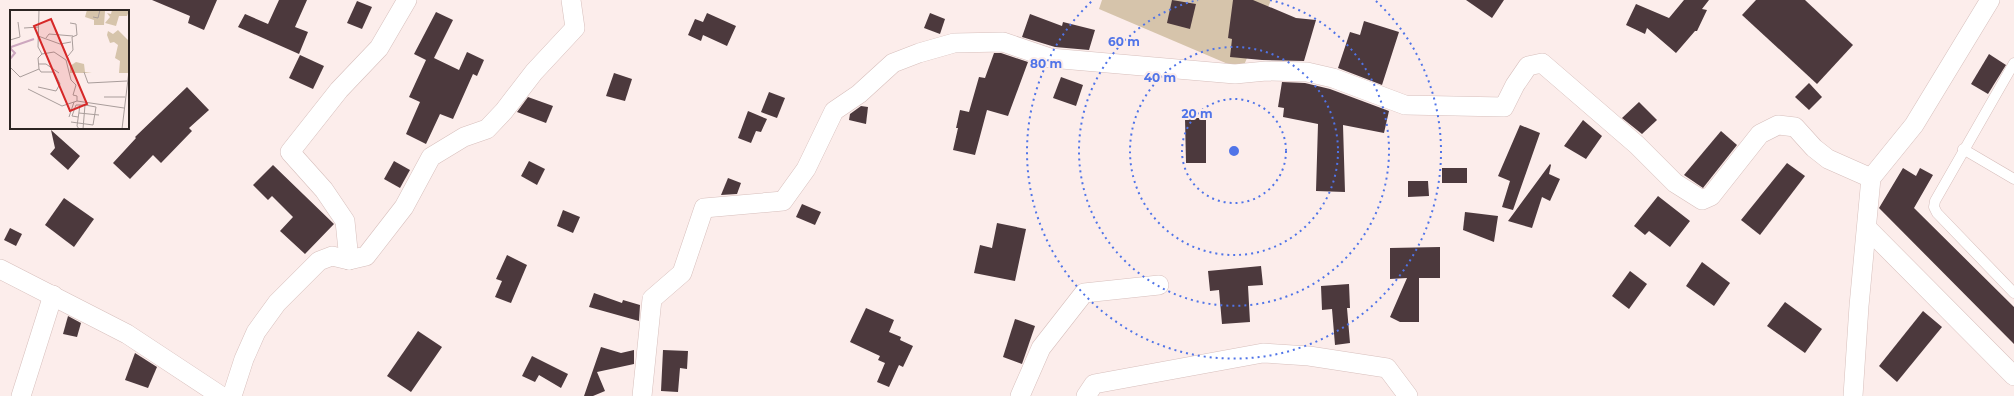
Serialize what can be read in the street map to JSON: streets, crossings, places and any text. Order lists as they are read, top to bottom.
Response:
{
  "rings": [
    "60 m",
    "80 m",
    "40 m",
    "20 m"
  ]
}
